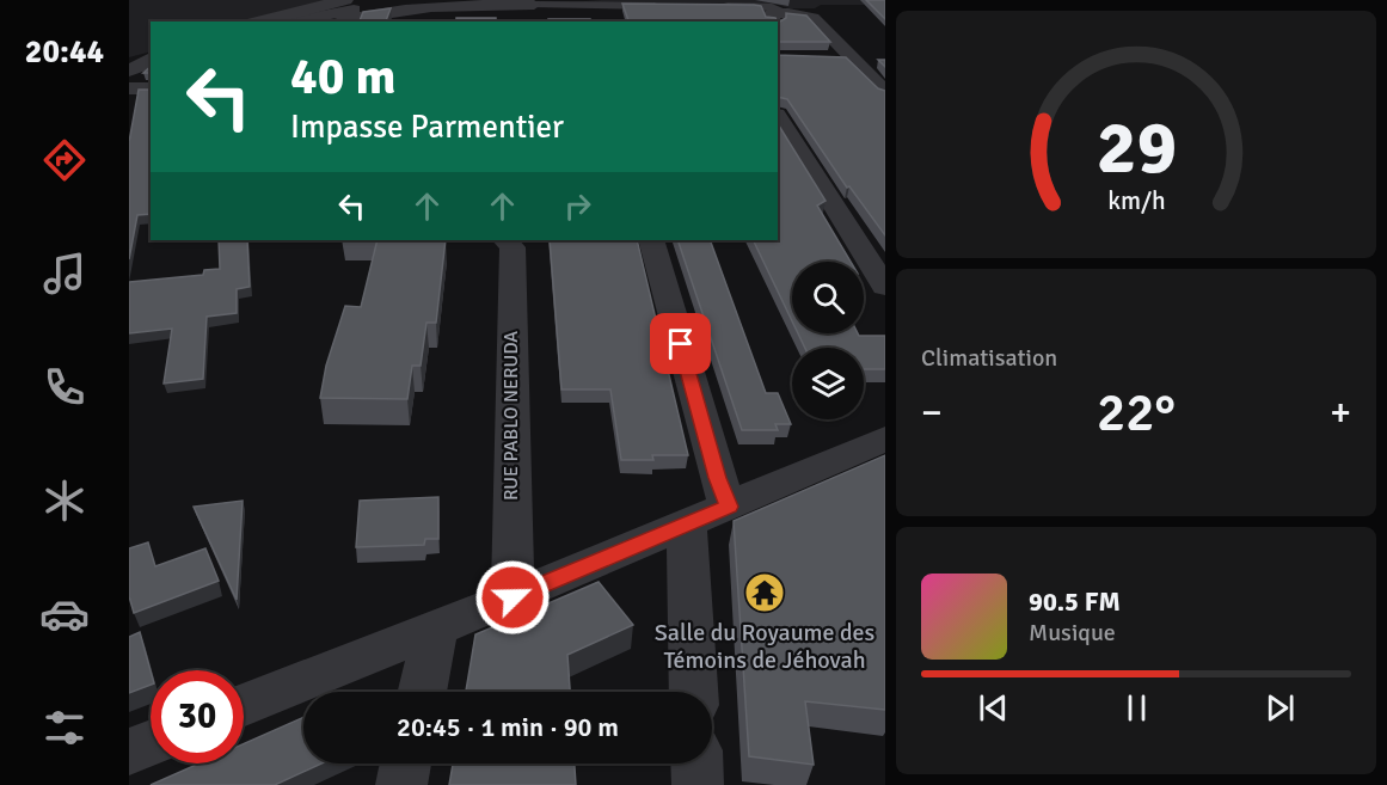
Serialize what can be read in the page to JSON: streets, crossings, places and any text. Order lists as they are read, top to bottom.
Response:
{
  "streets": {
    "street": ["RUE PABLO NERUDA"]
  },
  "places": {
    "temple": ["Salle du Royaume des Témoins de Jéhovah"]
  },
  "page": {
    "tabs": "20:44",
    "turn": ["40 m", "Impasse Parmentier"],
    "tile": "Climatisation",
    "heat": ["−", "22°", "+"],
    "song": ["90.5 FM", "Musique"],
    "limit": "30",
    "trip": "20:45 · 1 min · 90 m",
    "gauge": ["29", "km/h"]
  }
}
